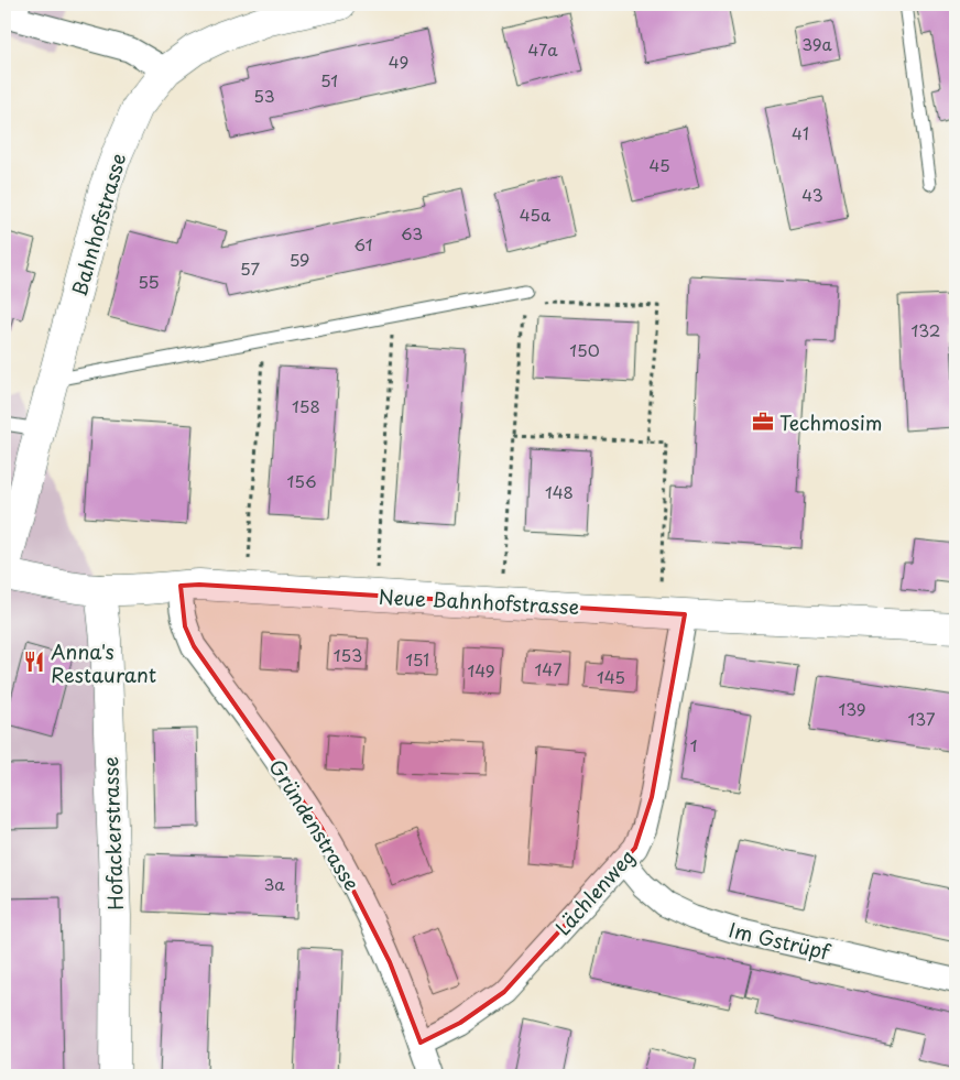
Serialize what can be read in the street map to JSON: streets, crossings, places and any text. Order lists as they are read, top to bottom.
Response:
{
  "streets": {
    "street": [
      "Bahnhofstrasse",
      "Neue Bahnhofstrasse",
      "Gründenstrasse",
      "Hofackerstrasse",
      "Lächlenweg",
      "Im Gstrüpf"
    ]
  },
  "crossings": [
    ["Neue Bahnhofstrasse", "Gründenstrasse"],
    ["Neue Bahnhofstrasse", "Hofackerstrasse"],
    ["Neue Bahnhofstrasse", "Lächlenweg"],
    ["Gründenstrasse", "Lächlenweg"],
    ["Lächlenweg", "Im Gstrüpf"]
  ],
  "places": {
    "office": ["Techmosim"],
    "restaurant": ["Anna's Restaurant"]
  },
  "house_numbers": [
    "39a",
    "47a",
    "49",
    "51",
    "53",
    "41",
    "45",
    "43",
    "45a",
    "63",
    "61",
    "59",
    "57",
    "55",
    "132",
    "150",
    "158",
    "156",
    "148",
    "153",
    "151",
    "147",
    "149",
    "145",
    "139",
    "137",
    "1",
    "3a"
  ]
}
